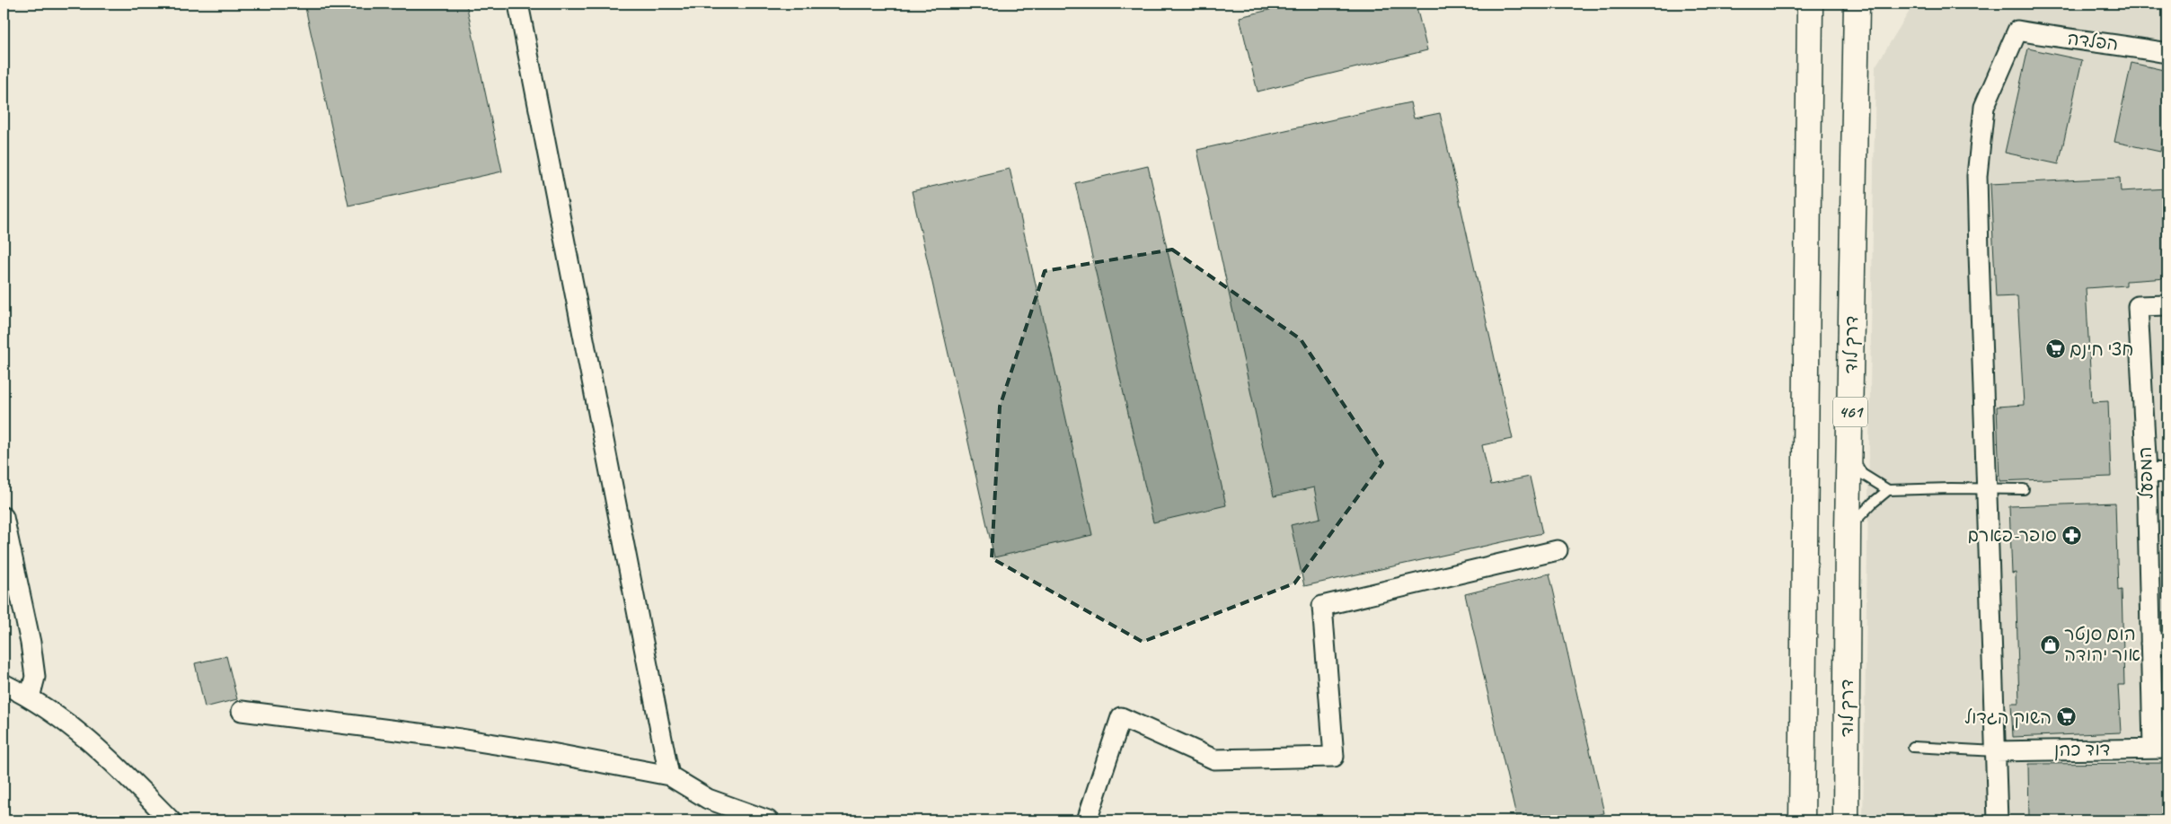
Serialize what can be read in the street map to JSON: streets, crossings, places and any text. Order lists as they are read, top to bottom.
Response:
{
  "streets": {
    "main road": ["דרך לוד", "461"],
    "street": ["הפלדה", "המפעל", "דוד כהן"]
  },
  "crossings": [
    ["המפעל", "דוד כהן"]
  ],
  "places": {
    "supermarket": ["חצי חינם", "השוק הגדול"],
    "pharmacy": ["סופר-פארם"],
    "shop": ["הום סנטר אור יהודה"]
  }
}
